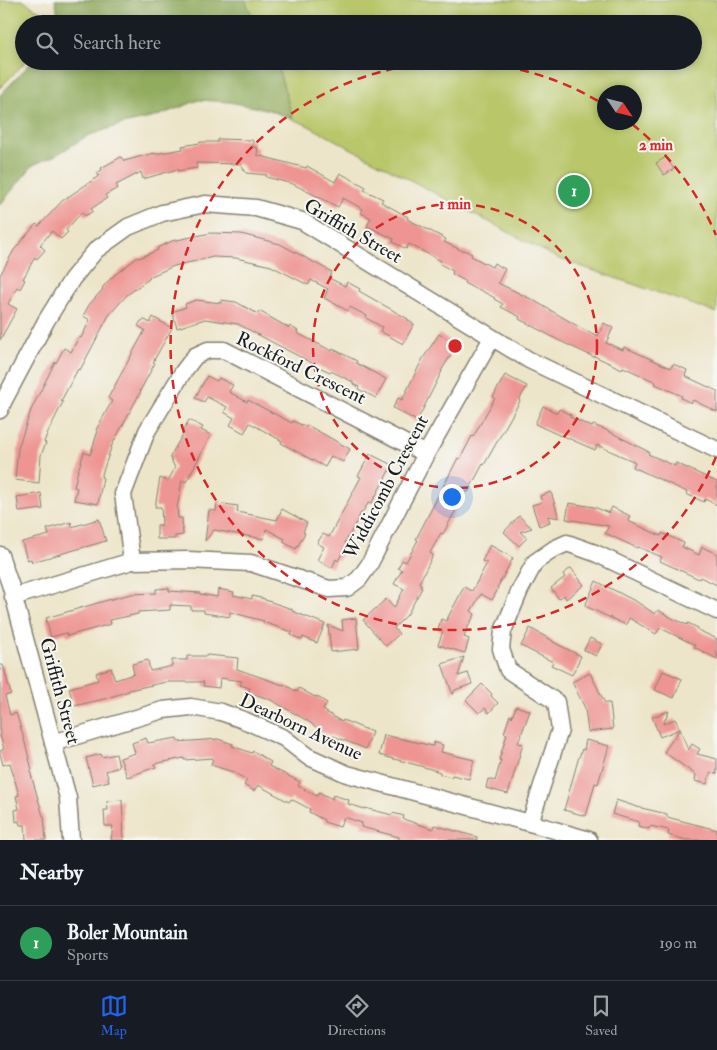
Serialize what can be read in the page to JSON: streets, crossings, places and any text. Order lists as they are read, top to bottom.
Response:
{
  "streets": {
    "street": [
      "Griffith Street",
      "Rockford Crescent",
      "Widdicomb Crescent",
      "Dearborn Avenue"
    ]
  },
  "crossings": [
    ["Griffith Street", "Widdicomb Crescent"],
    ["Griffith Street", "Dearborn Avenue"],
    ["Rockford Crescent", "Widdicomb Crescent"]
  ],
  "north": "bottom right",
  "page": {
    "search": "Search here",
    "pins": "1",
    "heading": "Nearby",
    "list": [
      {
        "mark": "1",
        "name": "Boler Mountain",
        "note": "Sports",
        "value": "190 m"
      }
    ],
    "nav": ["Map", "Directions", "Saved"]
  },
  "rings": ["2 min", "1 min"]
}
